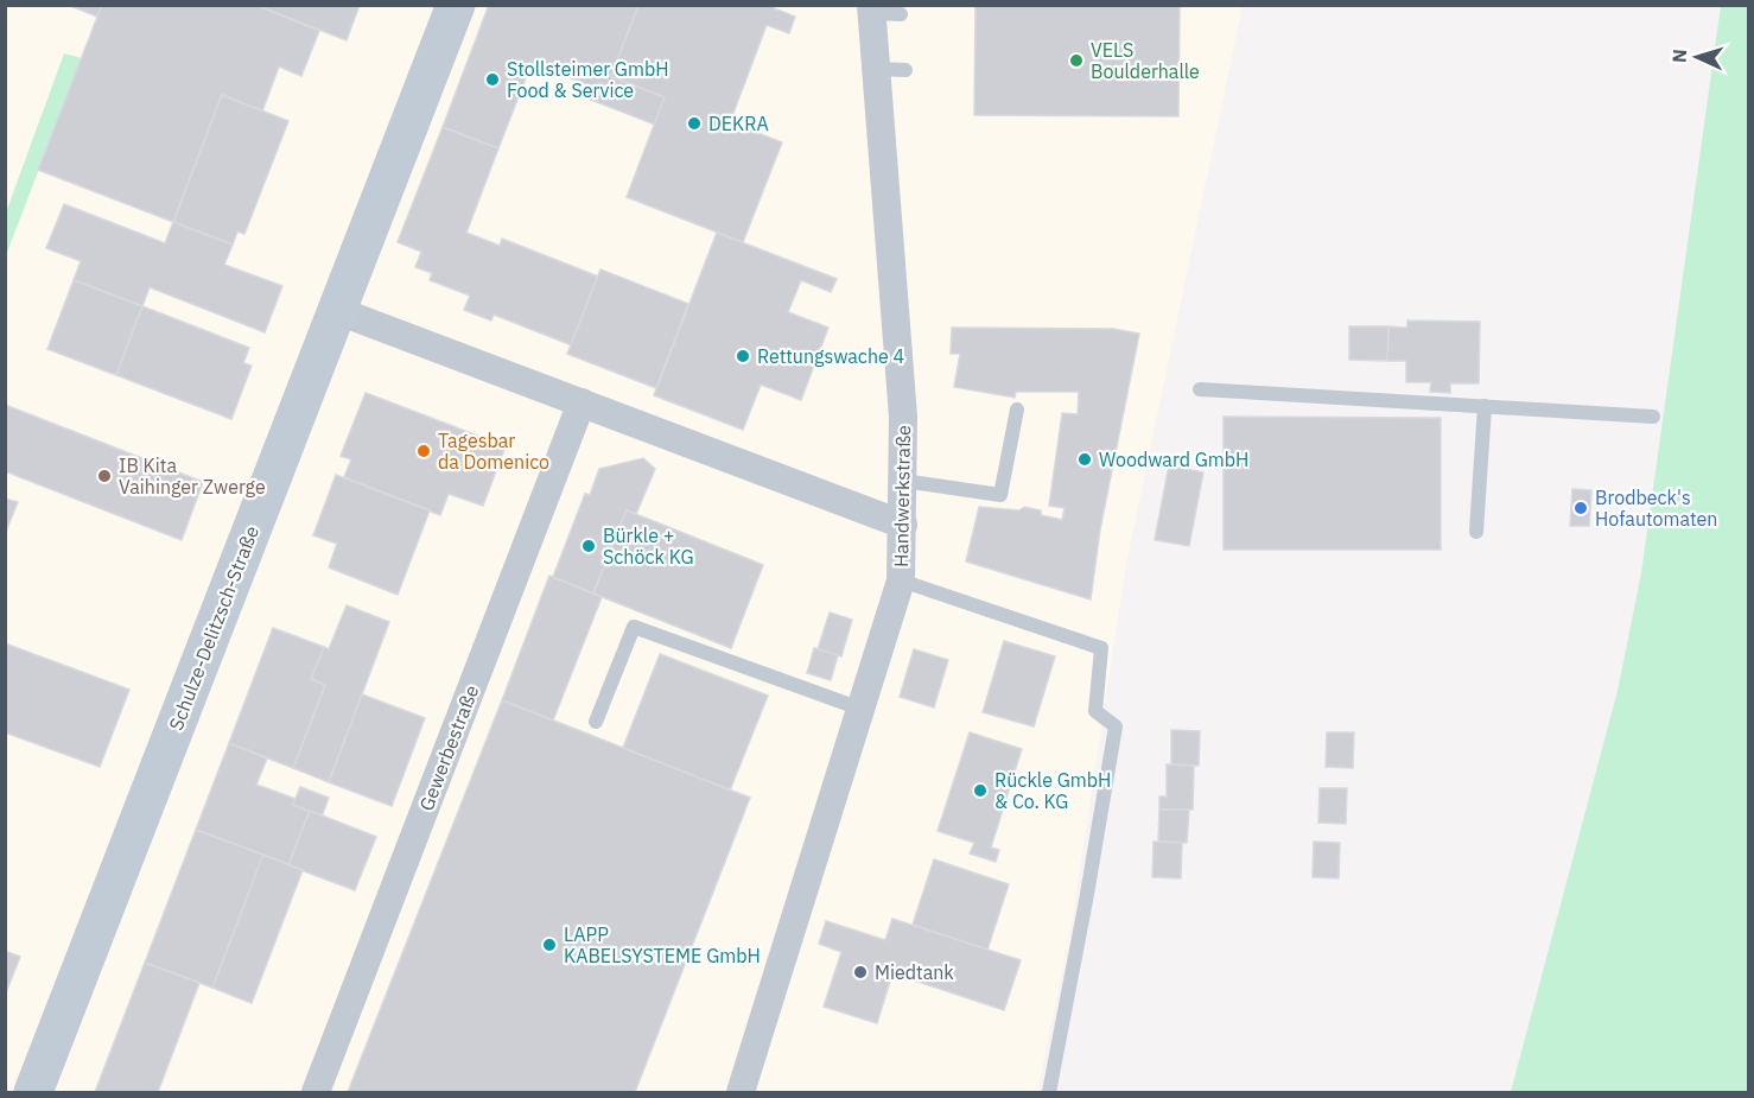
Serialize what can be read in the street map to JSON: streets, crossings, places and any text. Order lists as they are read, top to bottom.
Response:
{
  "streets": {
    "street": ["Handwerkstraße", "Schulze-Delitzsch-Straße", "Gewerbestraße"]
  },
  "places": [
    "VELS Boulderhalle",
    "Stollsteimer GmbH Food & Service",
    "DEKRA",
    "Rettungswache 4",
    "Tagesbar da Domenico",
    "Woodward GmbH",
    "IB Kita Vaihinger Zwerge",
    "Brodbeck's Hofautomaten",
    "Bürkle + Schöck KG",
    "Rückle GmbH & Co. KG",
    "LAPP KABELSYSTEME GmbH",
    "Miedtank"
  ],
  "north": "left"
}
